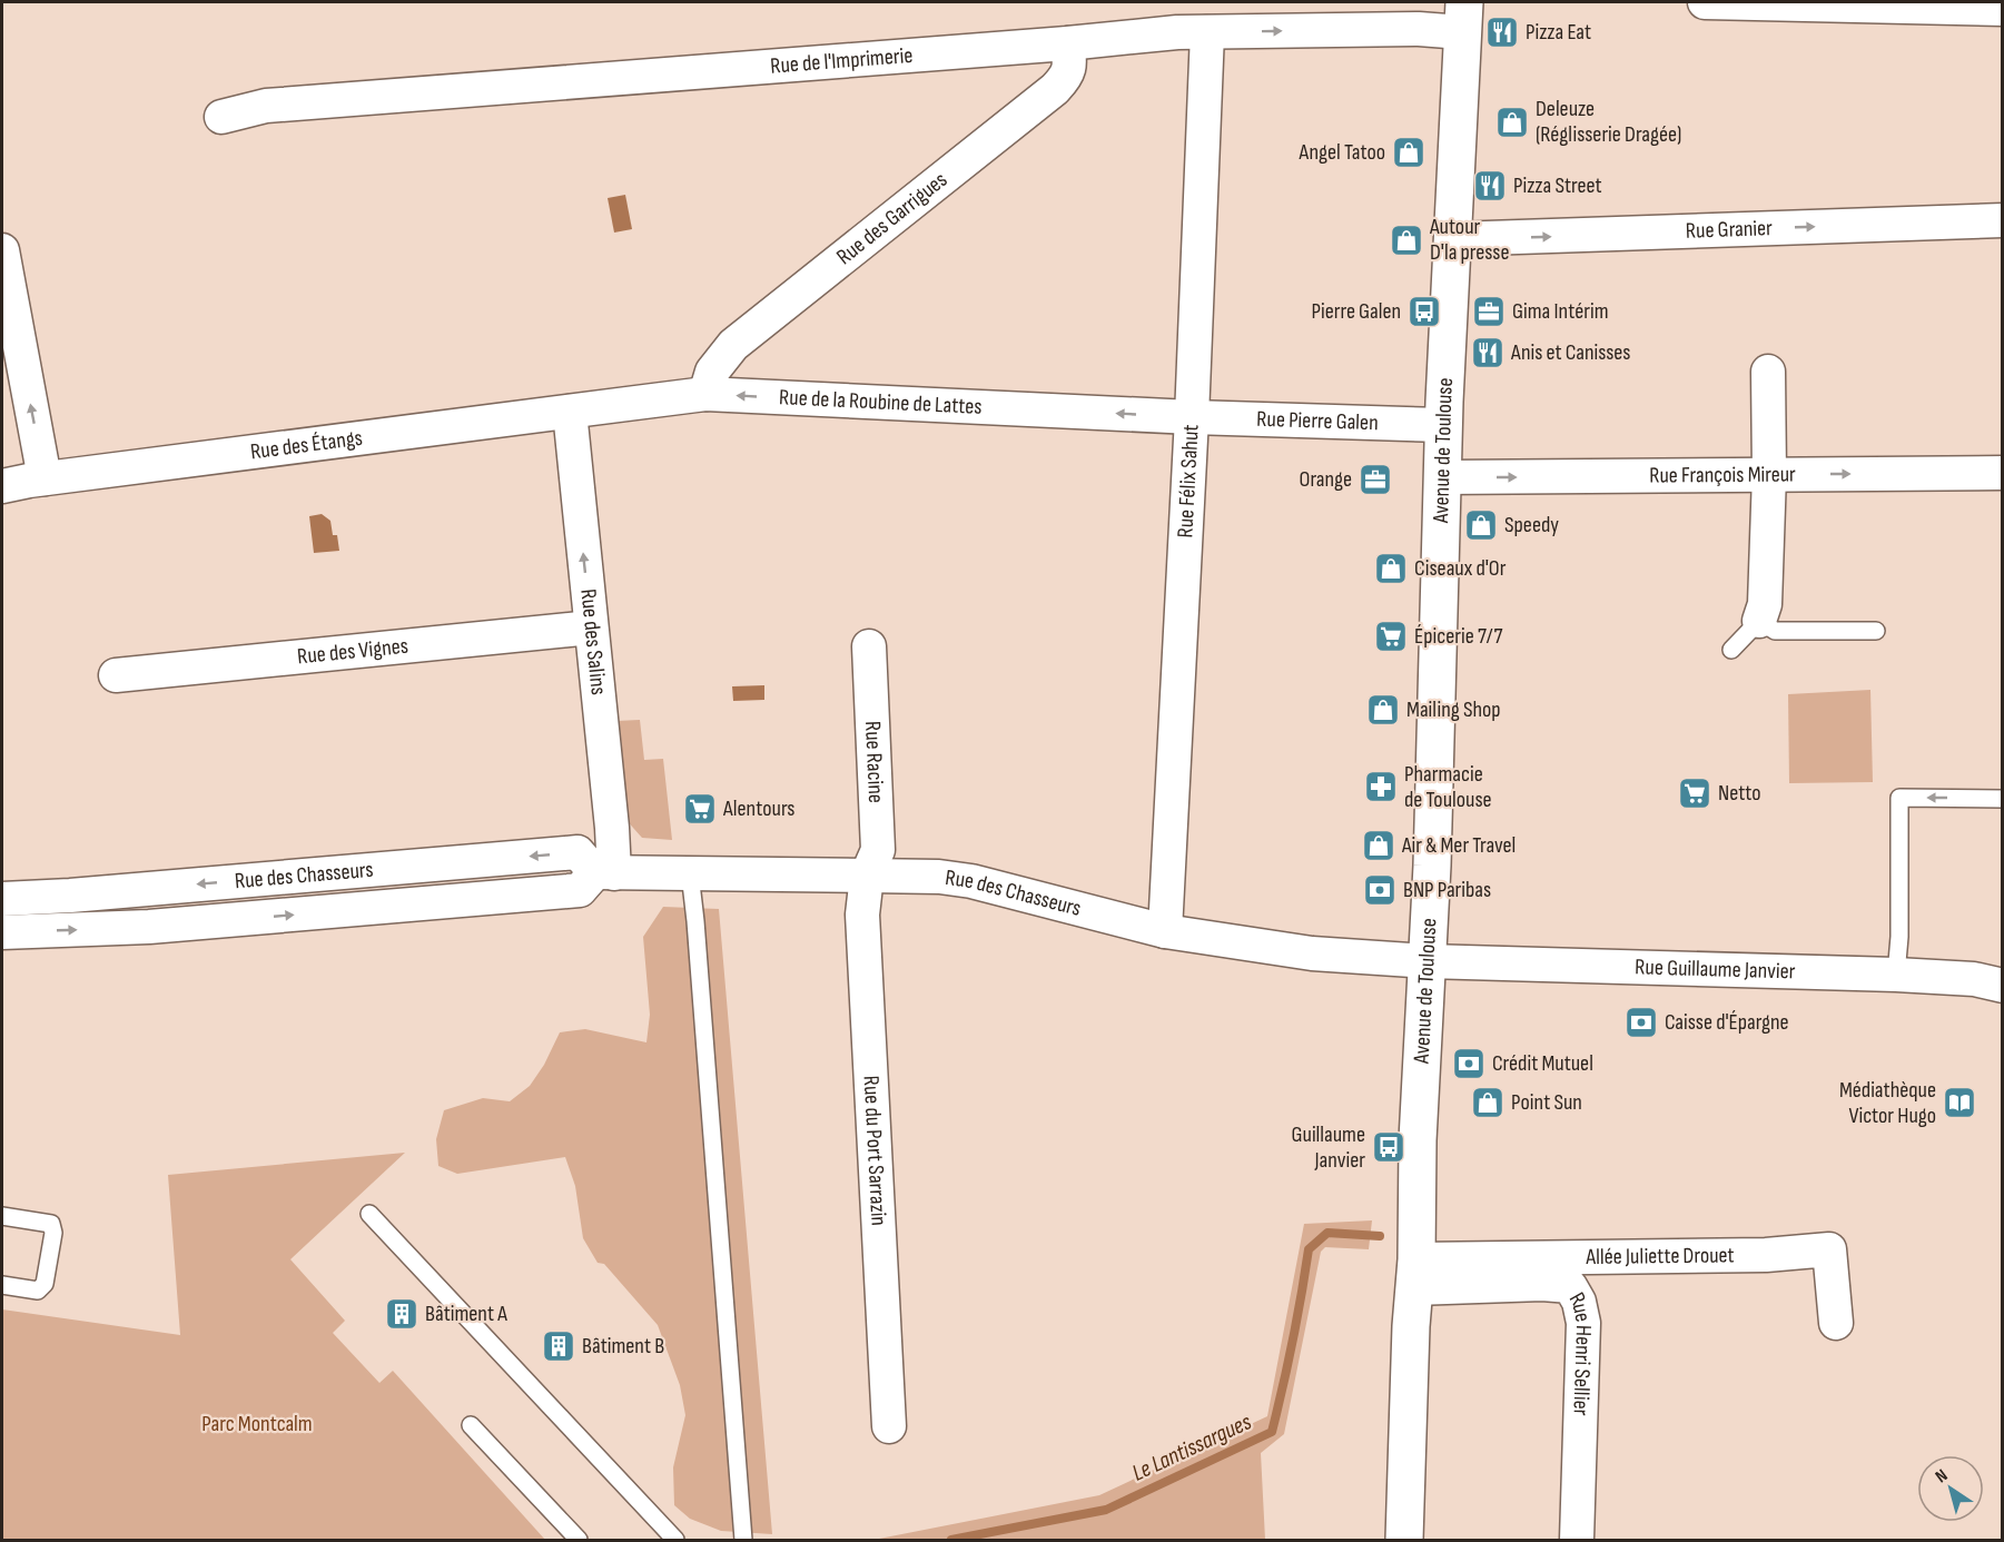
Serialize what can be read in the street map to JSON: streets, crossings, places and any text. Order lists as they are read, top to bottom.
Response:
{
  "streets": {
    "main road": ["Avenue de Toulouse"],
    "street": [
      "Rue de l'Imprimerie",
      "Rue des Garrigues",
      "Rue Granier",
      "Rue de la Roubine de Lattes",
      "Rue Pierre Galen",
      "Rue des Étangs",
      "Rue François Mireur",
      "Rue Félix Sahut",
      "Rue des Salins",
      "Rue des Vignes",
      "Rue Racine",
      "Rue des Chasseurs",
      "Rue Guillaume Janvier",
      "Rue du Port Sarrazin",
      "Allée Juliette Drouet",
      "Rue Henri Sellier"
    ]
  },
  "crossings": [
    ["Rue de l'Imprimerie", "Rue des Garrigues"],
    ["Rue de l'Imprimerie", "Avenue de Toulouse"],
    ["Rue de l'Imprimerie", "Rue Félix Sahut"],
    ["Rue des Garrigues", "Rue de la Roubine de Lattes"],
    ["Rue Granier", "Avenue de Toulouse"],
    ["Rue de la Roubine de Lattes", "Rue Pierre Galen"],
    ["Rue de la Roubine de Lattes", "Rue des Étangs"],
    ["Rue de la Roubine de Lattes", "Rue Félix Sahut"],
    ["Rue de la Roubine de Lattes", "Rue des Salins"],
    ["Rue Pierre Galen", "Avenue de Toulouse"],
    ["Rue Pierre Galen", "Rue Félix Sahut"],
    ["Rue des Étangs", "Rue des Salins"],
    ["Avenue de Toulouse", "Rue François Mireur"],
    ["Avenue de Toulouse", "Rue des Chasseurs"],
    ["Avenue de Toulouse", "Rue Guillaume Janvier"],
    ["Avenue de Toulouse", "Allée Juliette Drouet"],
    ["Avenue de Toulouse", "Rue Henri Sellier"],
    ["Rue Félix Sahut", "Rue des Chasseurs"],
    ["Rue des Salins", "Rue des Vignes"],
    ["Rue des Salins", "Rue des Chasseurs"],
    ["Rue Racine", "Rue des Chasseurs"],
    ["Rue Racine", "Rue du Port Sarrazin"],
    ["Rue des Chasseurs", "Rue Guillaume Janvier"],
    ["Rue des Chasseurs", "Rue du Port Sarrazin"],
    ["Allée Juliette Drouet", "Rue Henri Sellier"]
  ],
  "one_way": ["Rue de la Roubine de Lattes", "Rue François Mireur", "Rue des Salins"],
  "water": ["Le Lantissargues"],
  "parks": ["Parc Montcalm"],
  "places": {
    "restaurant": ["Pizza Eat", "Pizza Street", "Anis et Canisses"],
    "shop": [
      "Deleuze (Réglisserie Dragée)",
      "Angel Tatoo",
      "Autour D'la presse",
      "Speedy",
      "Ciseaux d'Or",
      "Mailing Shop",
      "Air & Mer Travel",
      "Point Sun"
    ],
    "bus stop": ["Pierre Galen", "Guillaume Janvier"],
    "office": ["Gima Intérim", "Orange"],
    "supermarket": ["Épicerie 7/7", "Netto", "Alentours"],
    "pharmacy": ["Pharmacie de Toulouse"],
    "bank": ["BNP Paribas", "Caisse d'Épargne", "Crédit Mutuel"],
    "library": ["Médiathèque Victor Hugo"],
    "building": ["Bâtiment A", "Bâtiment B"]
  },
  "north": "top left"
}
